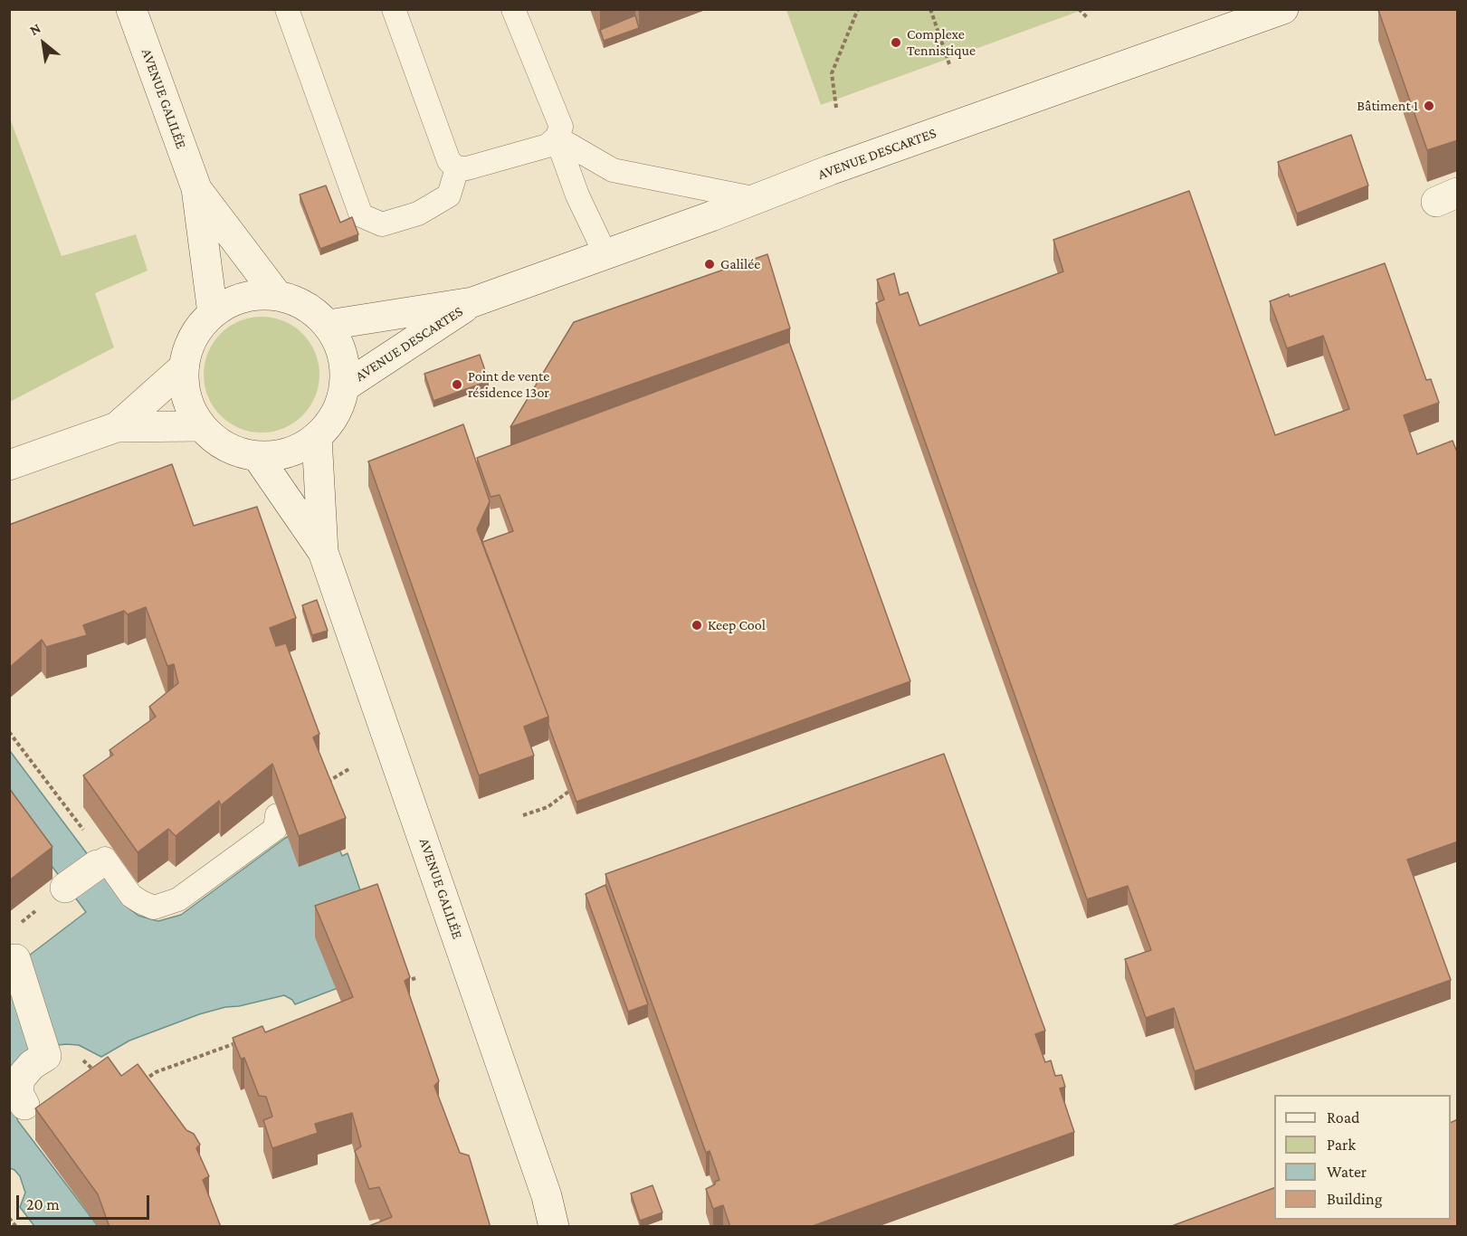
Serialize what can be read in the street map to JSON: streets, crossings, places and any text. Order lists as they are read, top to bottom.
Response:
{
  "streets": {
    "main road": ["AVENUE GALILÉE", "AVENUE DESCARTES"]
  },
  "crossings": [
    ["AVENUE GALILÉE", "AVENUE DESCARTES"]
  ],
  "places": [
    "Complexe Tennistique",
    "Bâtiment 1",
    "Galilée",
    "Point de vente résidence 13or",
    "Keep Cool"
  ],
  "legend": [
    "Road",
    "Park",
    "Water",
    "Building"
  ],
  "scale_bar": "20 m",
  "north": "top left"
}
